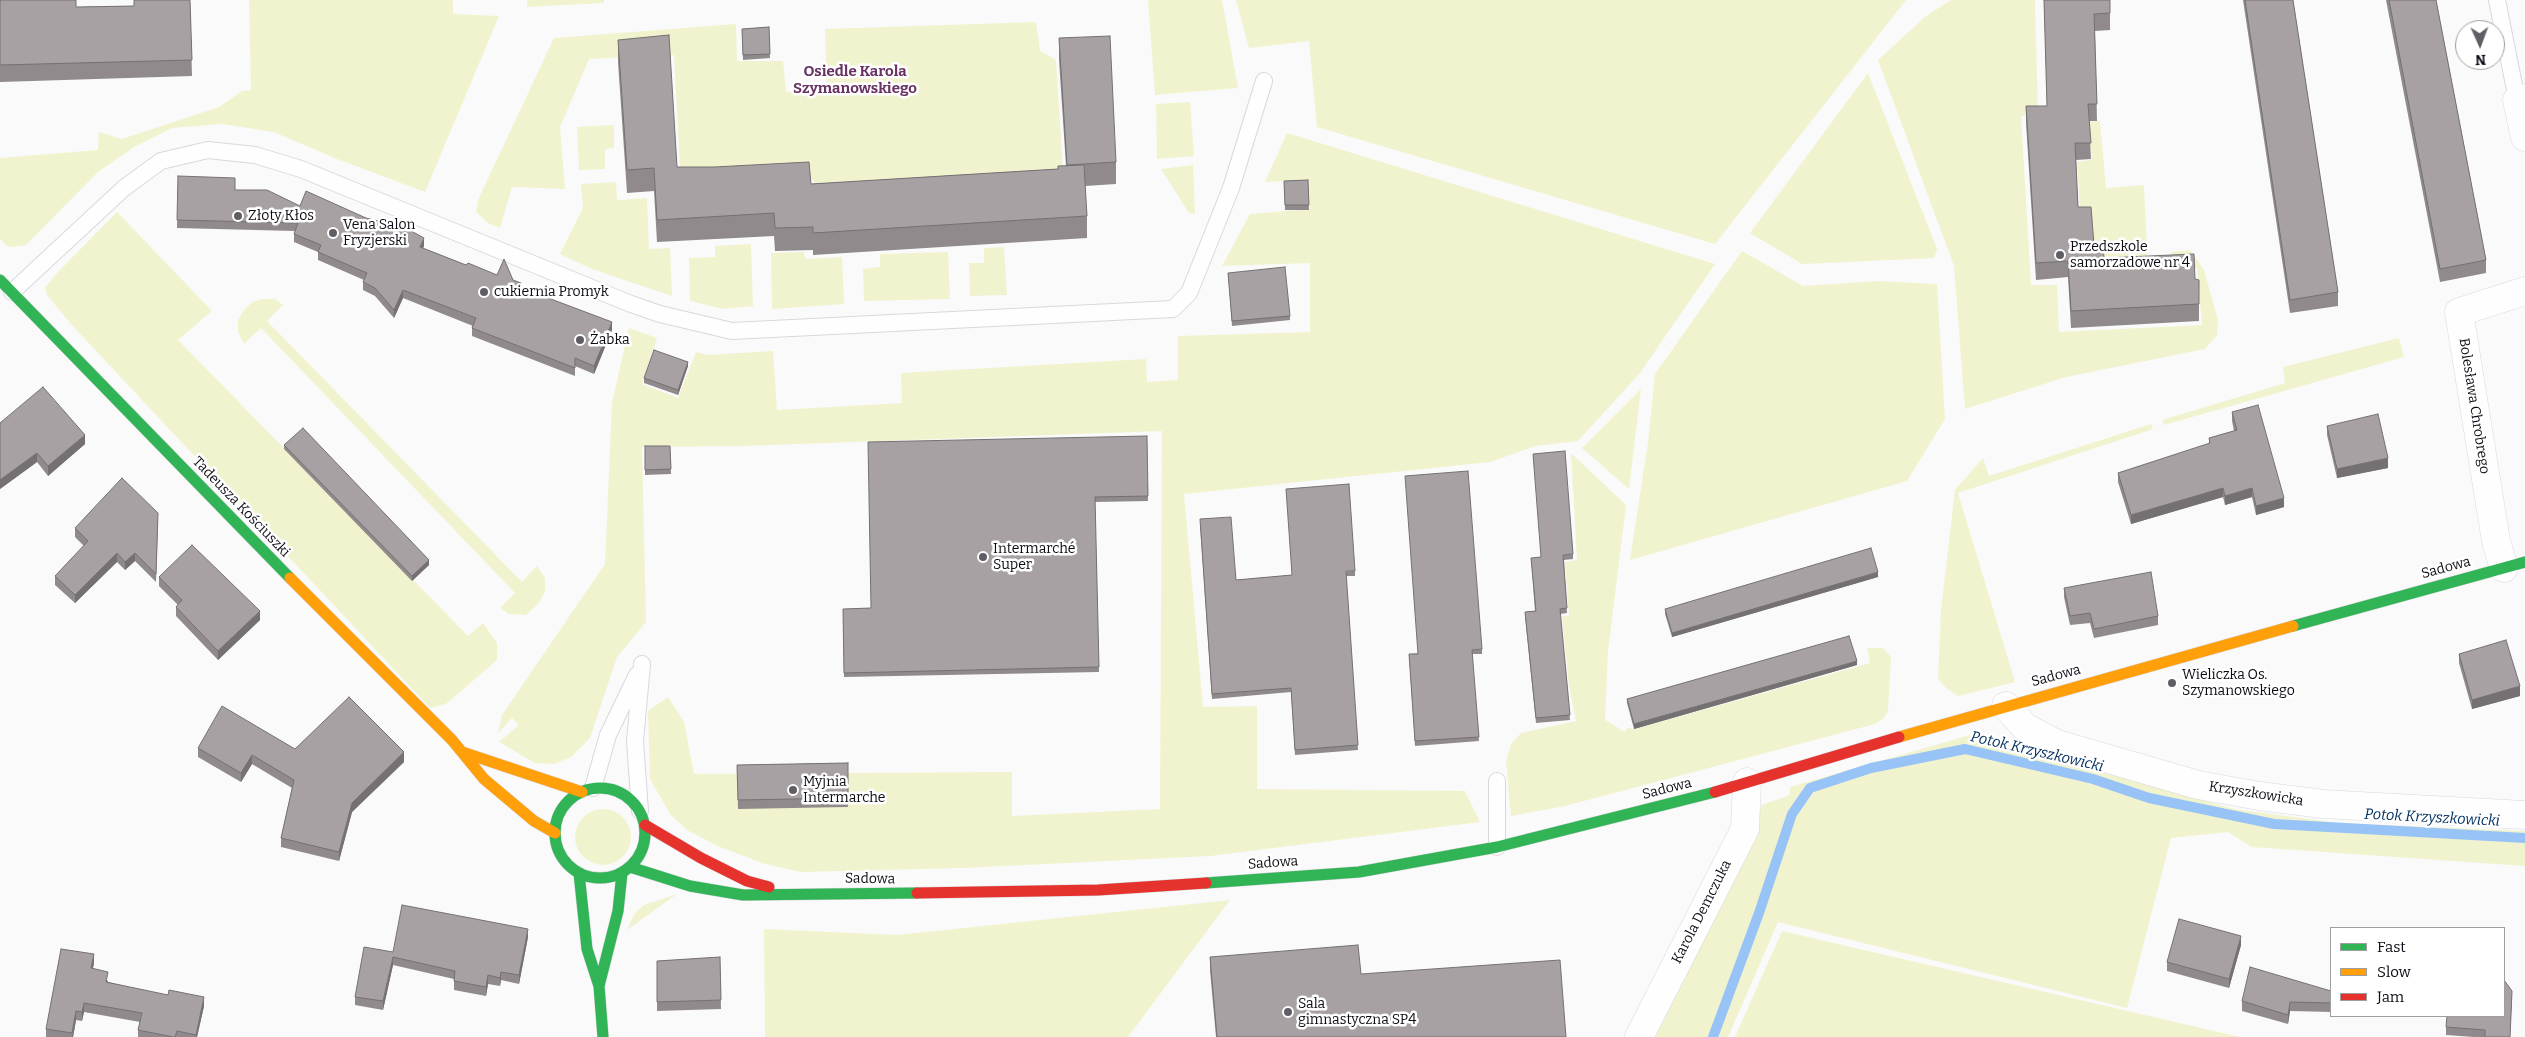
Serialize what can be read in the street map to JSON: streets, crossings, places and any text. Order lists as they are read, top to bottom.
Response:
{
  "streets": {
    "street": [
      "Bolesława Chrobrego",
      "Tadeusza Kościuszki",
      "Sadowa",
      "Krzyszkowicka",
      "Karola Demczuka"
    ]
  },
  "crossings": [
    ["Bolesława Chrobrego", "Sadowa"],
    ["Tadeusza Kościuszki", "Sadowa"],
    ["Sadowa", "Krzyszkowicka"],
    ["Sadowa", "Karola Demczuka"]
  ],
  "districts": ["Osiedle Karola Szymanowskiego"],
  "water": ["Potok Krzyszkowicki"],
  "places": [
    "Złoty Kłos",
    "Vena Salon Fryzjerski",
    "Przedszkole samorzadowe nr 4",
    "cukiernia Promyk",
    "Żabka",
    "Intermarché Super",
    "Wieliczka Os. Szymanowskiego",
    "Myjnia Intermarche",
    "Sala gimnastyczna SP4"
  ],
  "legend": ["Fast", "Slow", "Jam"],
  "north": "bottom"
}
